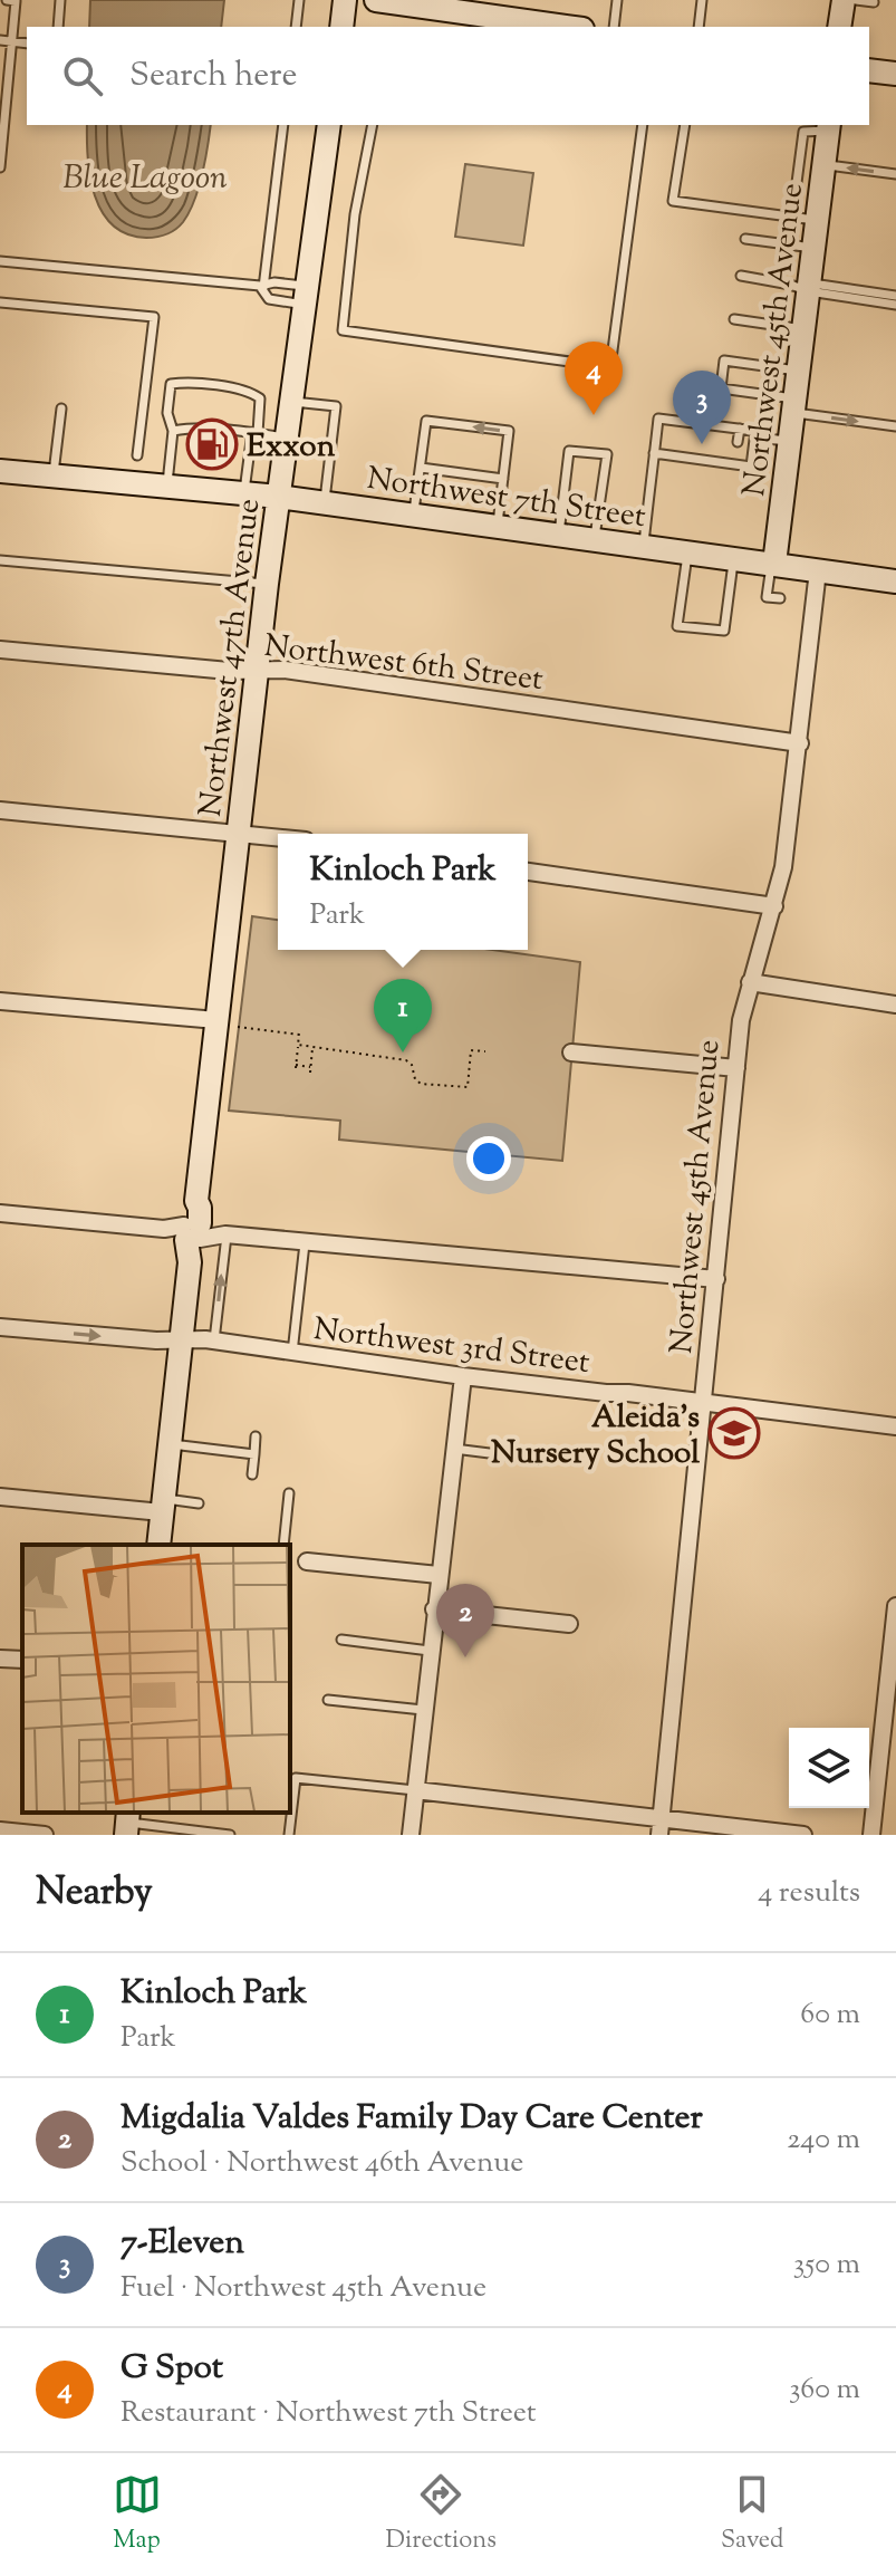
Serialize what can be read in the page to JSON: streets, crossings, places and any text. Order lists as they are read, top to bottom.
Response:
{
  "streets": {
    "street": [
      "Northwest 45th Avenue",
      "Northwest 7th Street",
      "Northwest 47th Avenue",
      "Northwest 6th Street",
      "Northwest 3rd Street"
    ]
  },
  "crossings": [
    ["Northwest 45th Avenue", "Northwest 7th Street"],
    ["Northwest 45th Avenue", "Northwest 6th Street"],
    ["Northwest 45th Avenue", "Northwest 3rd Street"],
    ["Northwest 7th Street", "Northwest 47th Avenue"],
    ["Northwest 47th Avenue", "Northwest 6th Street"],
    ["Northwest 47th Avenue", "Northwest 3rd Street"]
  ],
  "water": ["Blue Lagoon"],
  "places": {
    "fuel station": ["Exxon"],
    "school or university": ["Aleida's Nursery School"]
  },
  "page": {
    "search": "Search here",
    "pins": [
      "4",
      "3",
      "1",
      "2"
    ],
    "popup": ["Kinloch Park", "Park"],
    "heading": ["Nearby", "4 results"],
    "list": [
      {
        "mark": "1",
        "name": "Kinloch Park",
        "note": "Park",
        "value": "60 m"
      },
      {
        "mark": "2",
        "name": "Migdalia Valdes Family Day Care Center",
        "note": "School · Northwest 46th Avenue",
        "value": "240 m"
      },
      {
        "mark": "3",
        "name": "7-Eleven",
        "note": "Fuel · Northwest 45th Avenue",
        "value": "350 m"
      },
      {
        "mark": "4",
        "name": "G Spot",
        "note": "Restaurant · Northwest 7th Street",
        "value": "360 m"
      }
    ],
    "nav": ["Map", "Directions", "Saved"]
  }
}
